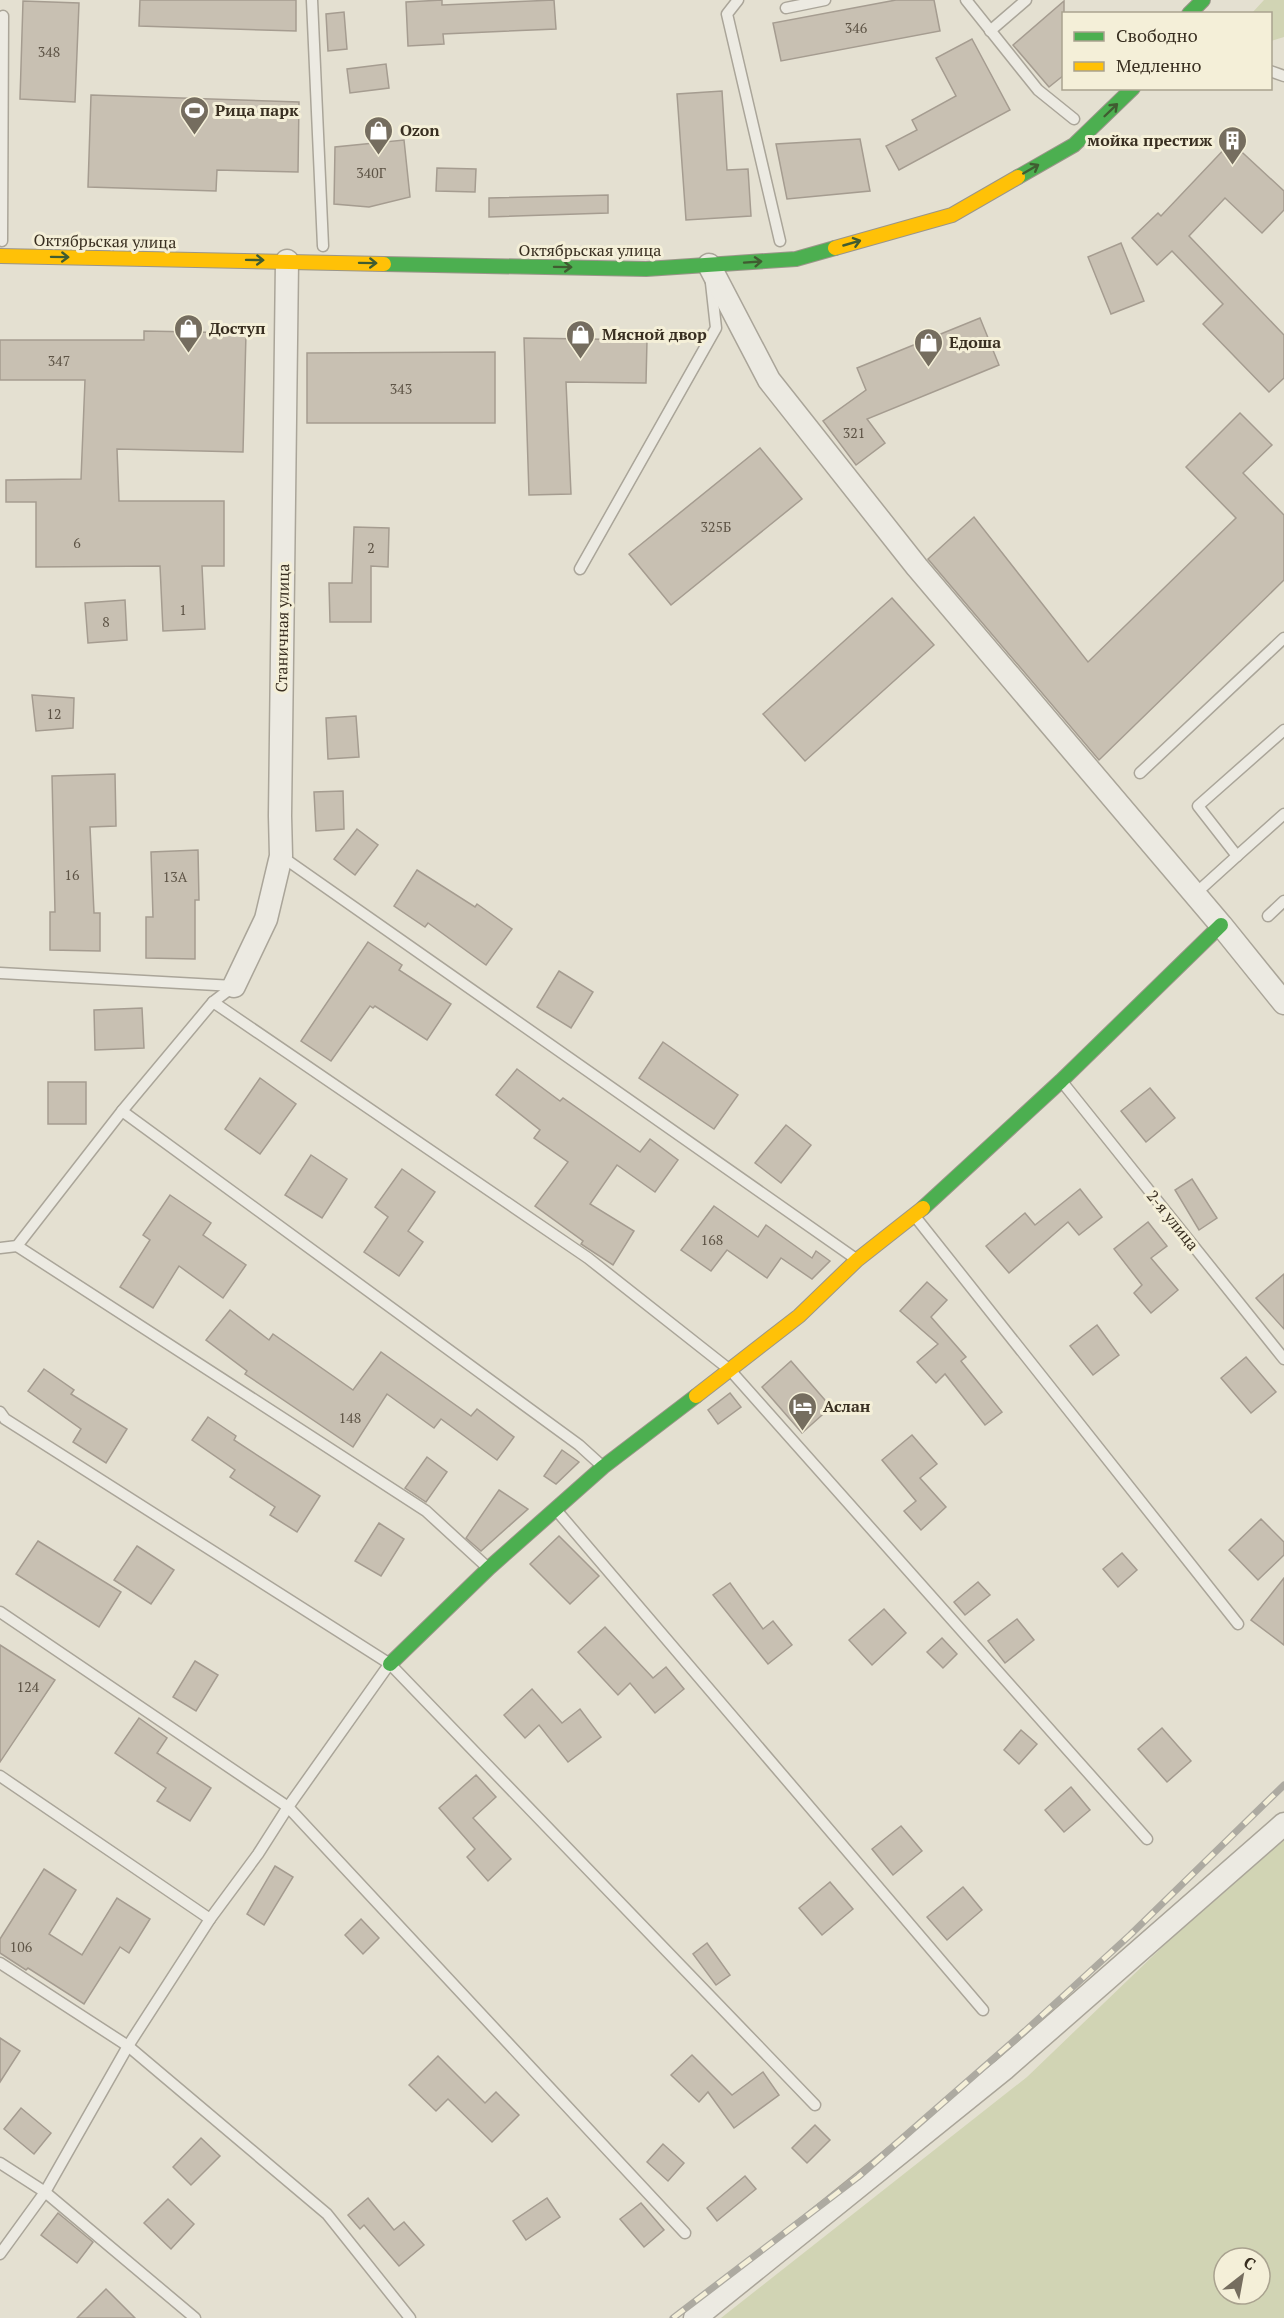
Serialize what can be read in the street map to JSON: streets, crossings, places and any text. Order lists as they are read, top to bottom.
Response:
{
  "streets": {
    "main road": ["Октябрьская улица"],
    "street": ["Станичная улица"],
    "lane": ["2-я улица"]
  },
  "crossings": [
    ["Октябрьская улица", "Станичная улица"]
  ],
  "one_way": ["Октябрьская улица"],
  "places": {
    "sports": ["Рица парк"],
    "shop": [
      "Ozon",
      "Доступ",
      "Мясной двор",
      "Едоша"
    ],
    "building": ["мойка престиж"],
    "hotel": ["Аслан"]
  },
  "house_numbers": [
    "346",
    "348",
    "340Г",
    "347",
    "343",
    "321",
    "325Б",
    "6",
    "2",
    "1",
    "8",
    "12",
    "16",
    "13А",
    "168",
    "148",
    "124",
    "106"
  ],
  "legend": ["Свободно", "Медленно"],
  "north": "top right"
}
